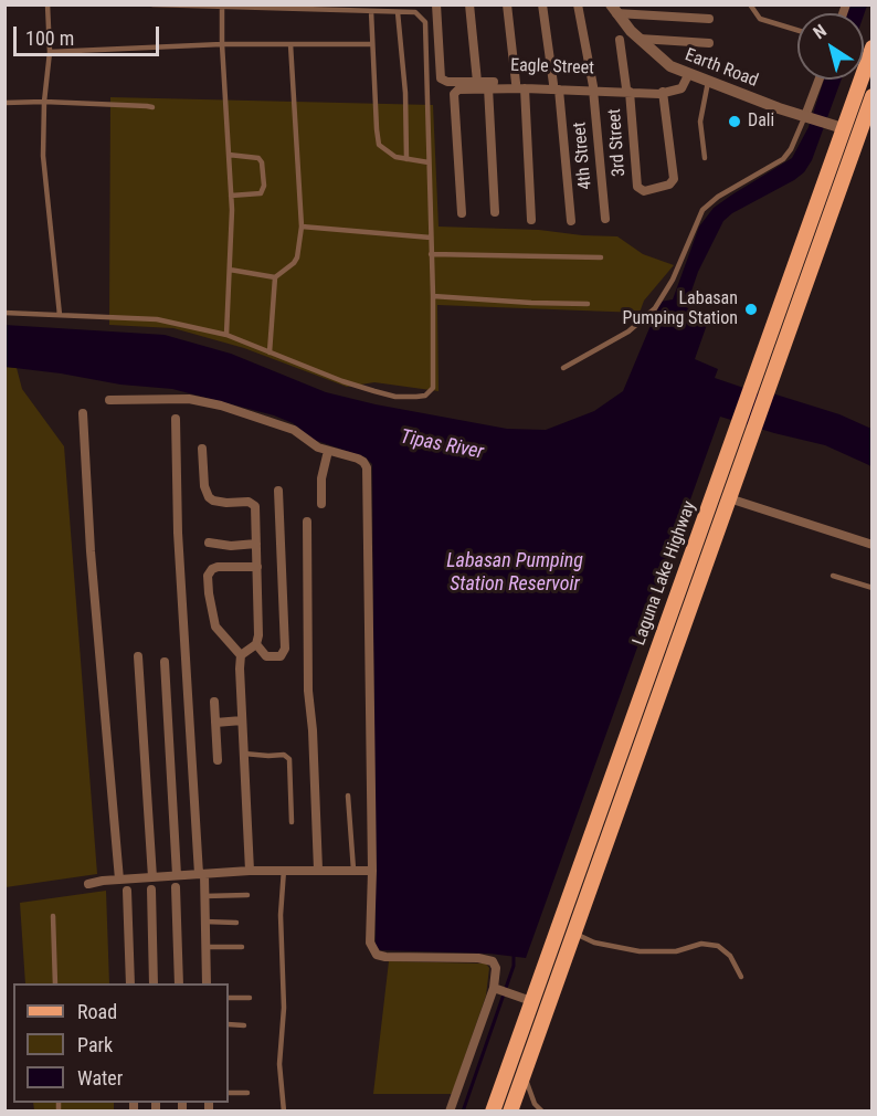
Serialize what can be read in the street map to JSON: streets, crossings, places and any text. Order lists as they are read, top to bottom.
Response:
{
  "streets": {
    "main road": ["Laguna Lake Highway"],
    "street": [
      "Eagle Street",
      "Earth Road",
      "3rd Street",
      "4th Street"
    ]
  },
  "crossings": [
    ["Eagle Street", "3rd Street"],
    ["Eagle Street", "4th Street"],
    ["Earth Road", "Laguna Lake Highway"]
  ],
  "water": ["Tipas River", "Labasan Pumping Station Reservoir"],
  "places": ["Dali", "Labasan Pumping Station"],
  "legend": ["Road", "Park", "Water"],
  "scale_bar": "100 m",
  "north": "top left"
}
